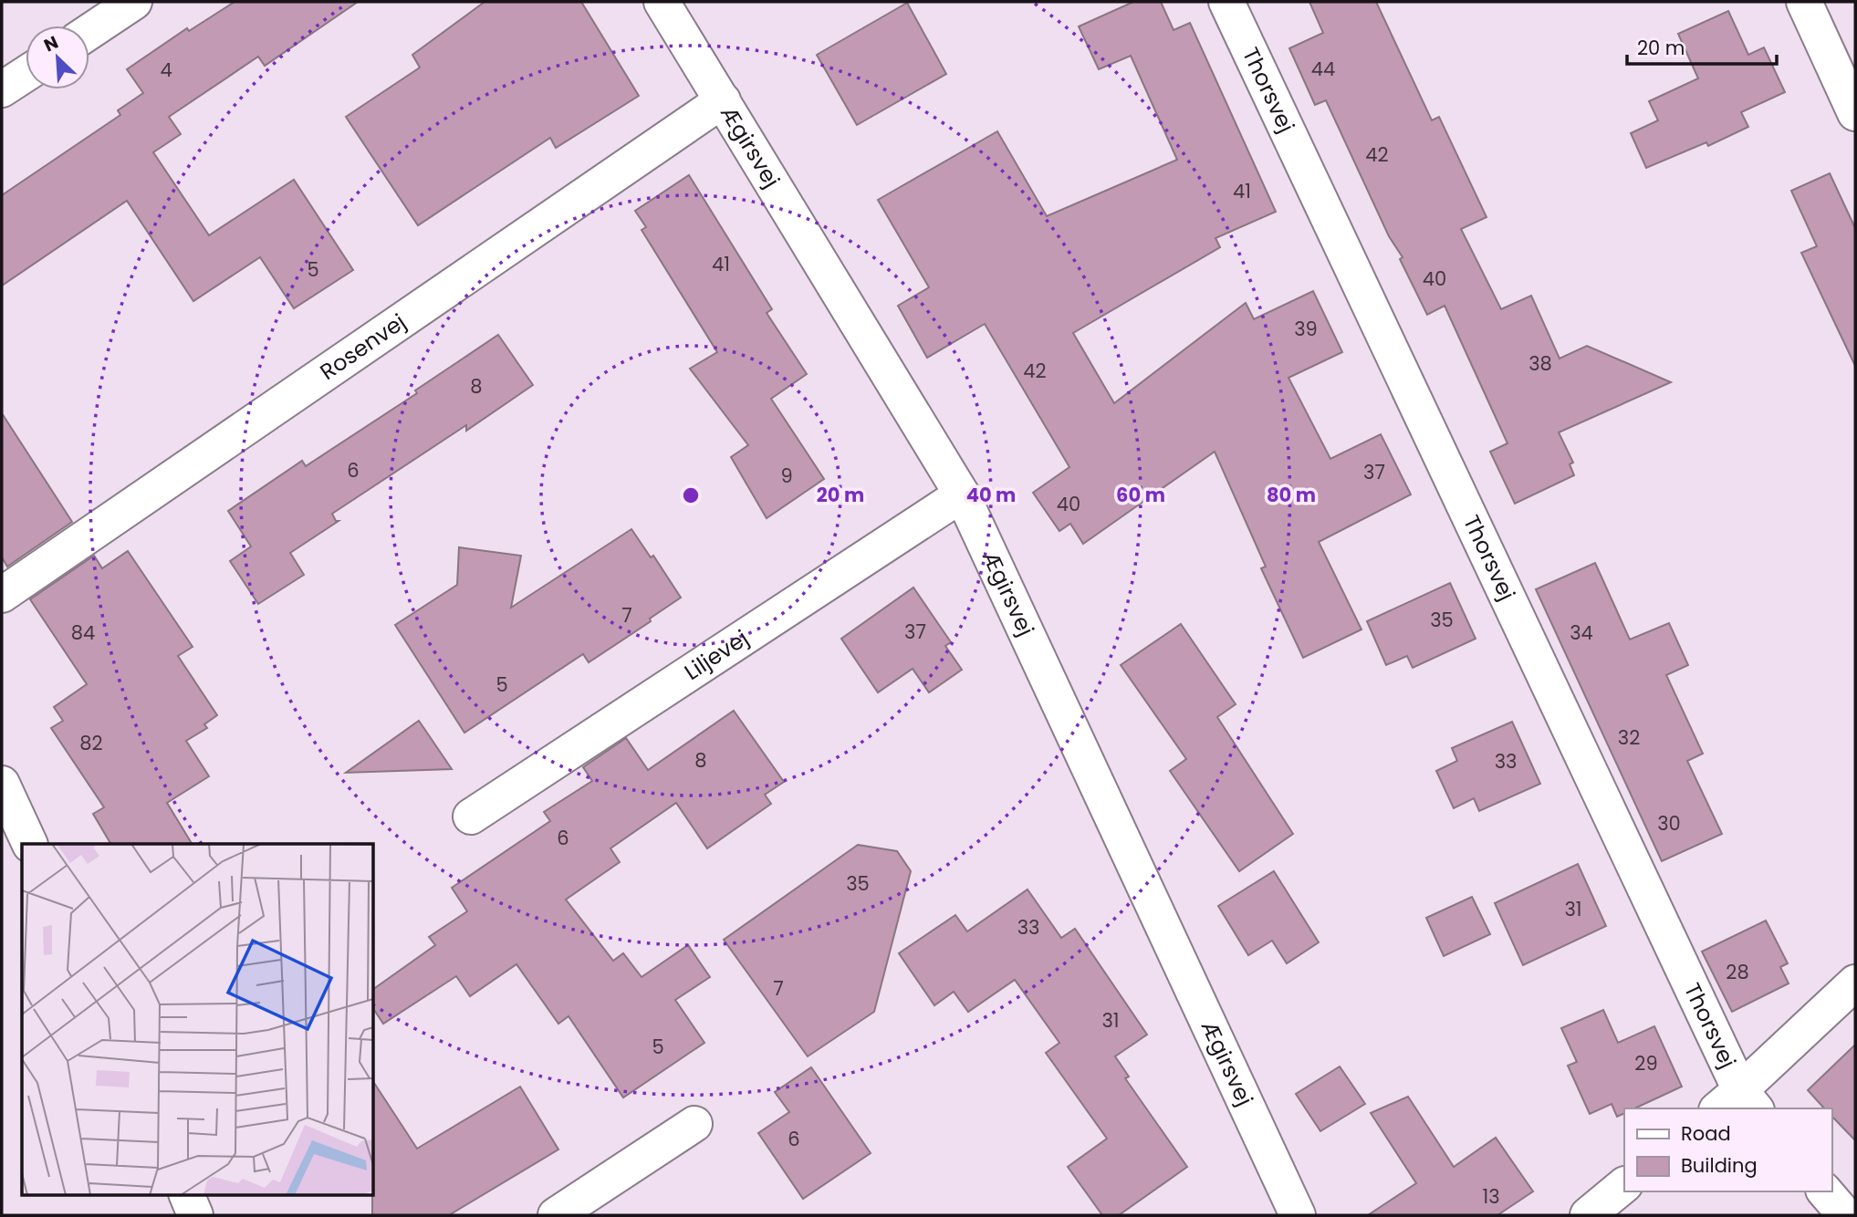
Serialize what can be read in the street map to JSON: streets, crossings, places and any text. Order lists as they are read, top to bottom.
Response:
{
  "streets": {
    "street": [
      "Thorsvej",
      "Ægirsvej",
      "Rosenvej",
      "Liljevej"
    ]
  },
  "crossings": [
    ["Ægirsvej", "Rosenvej"],
    ["Ægirsvej", "Liljevej"]
  ],
  "house_numbers": [
    "44",
    "4",
    "42",
    "41",
    "41",
    "5",
    "40",
    "39",
    "38",
    "42",
    "8",
    "6",
    "37",
    "9",
    "40",
    "7",
    "35",
    "37",
    "84",
    "34",
    "5",
    "32",
    "82",
    "8",
    "33",
    "30",
    "6",
    "35",
    "31",
    "33",
    "28",
    "7",
    "31",
    "5",
    "29",
    "6",
    "13"
  ],
  "legend": ["Road", "Building"],
  "scale_bar": "20 m",
  "north": "top left",
  "rings": [
    "20 m",
    "40 m",
    "60 m",
    "80 m"
  ]
}
